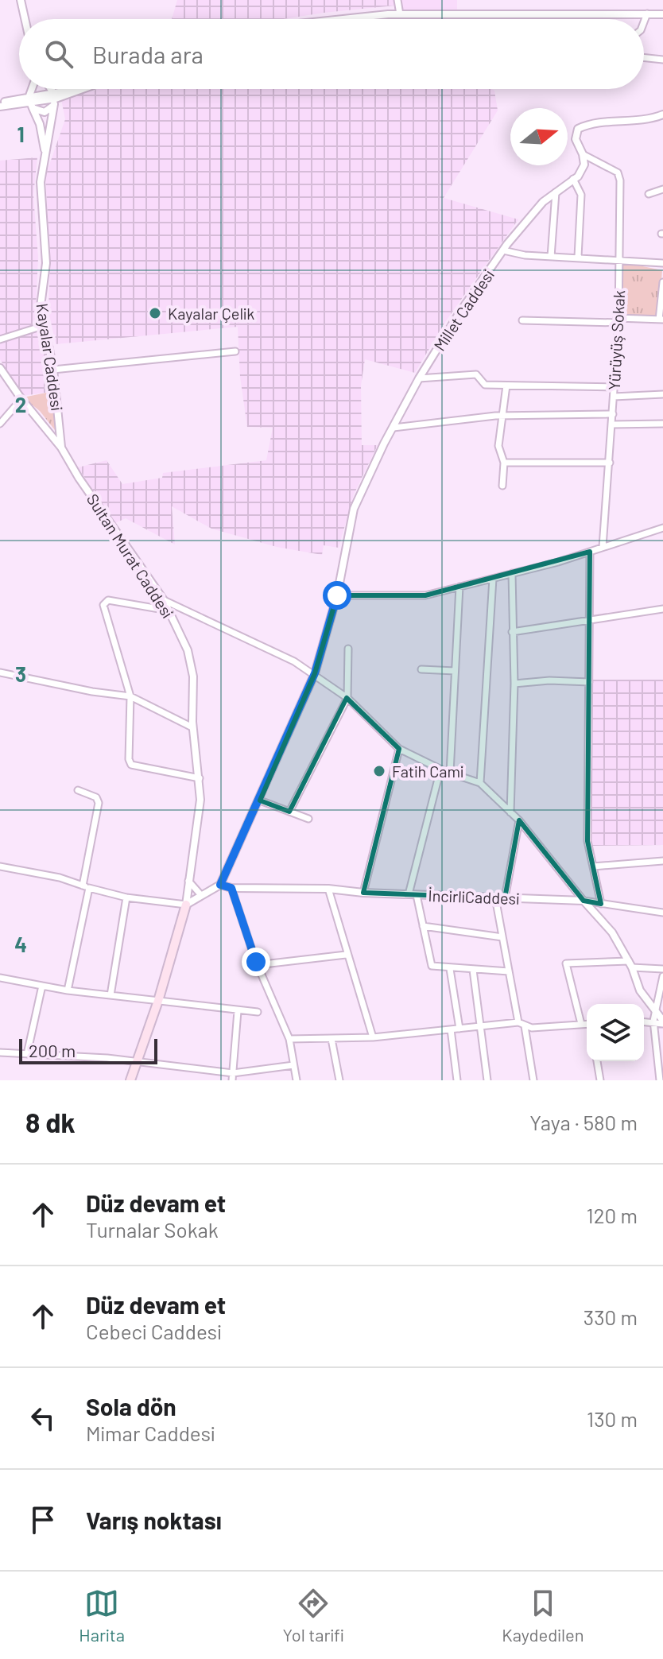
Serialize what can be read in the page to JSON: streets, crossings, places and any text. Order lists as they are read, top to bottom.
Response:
{
  "streets": {
    "street": [
      "Millet Caddesi",
      "Yürüyüş Sokak",
      "Kayalar Caddesi",
      "Sultan Murat Caddesi",
      "İncirliCaddesi"
    ]
  },
  "crossings": [
    ["Millet Caddesi", "İncirliCaddesi"],
    ["Kayalar Caddesi", "Sultan Murat Caddesi"]
  ],
  "places": ["Kayalar Çelik", "Fatih Cami"],
  "scale_bar": "200 m",
  "north": "right",
  "page": {
    "search": "Burada ara",
    "scale": "200 m",
    "heading": ["8 dk", "Yaya · 580 m"],
    "list": [
      ["Düz devam et", "Turnalar Sokak", "120 m"],
      ["Düz devam et", "Cebeci Caddesi", "330 m"],
      ["Sola dön", "Mimar Caddesi", "130 m"],
      "Varış noktası"
    ],
    "nav": ["Harita", "Yol tarifi", "Kaydedilen"]
  },
  "grid": {
    "rows": [
      "1",
      "2",
      "3",
      "4"
    ]
  }
}
